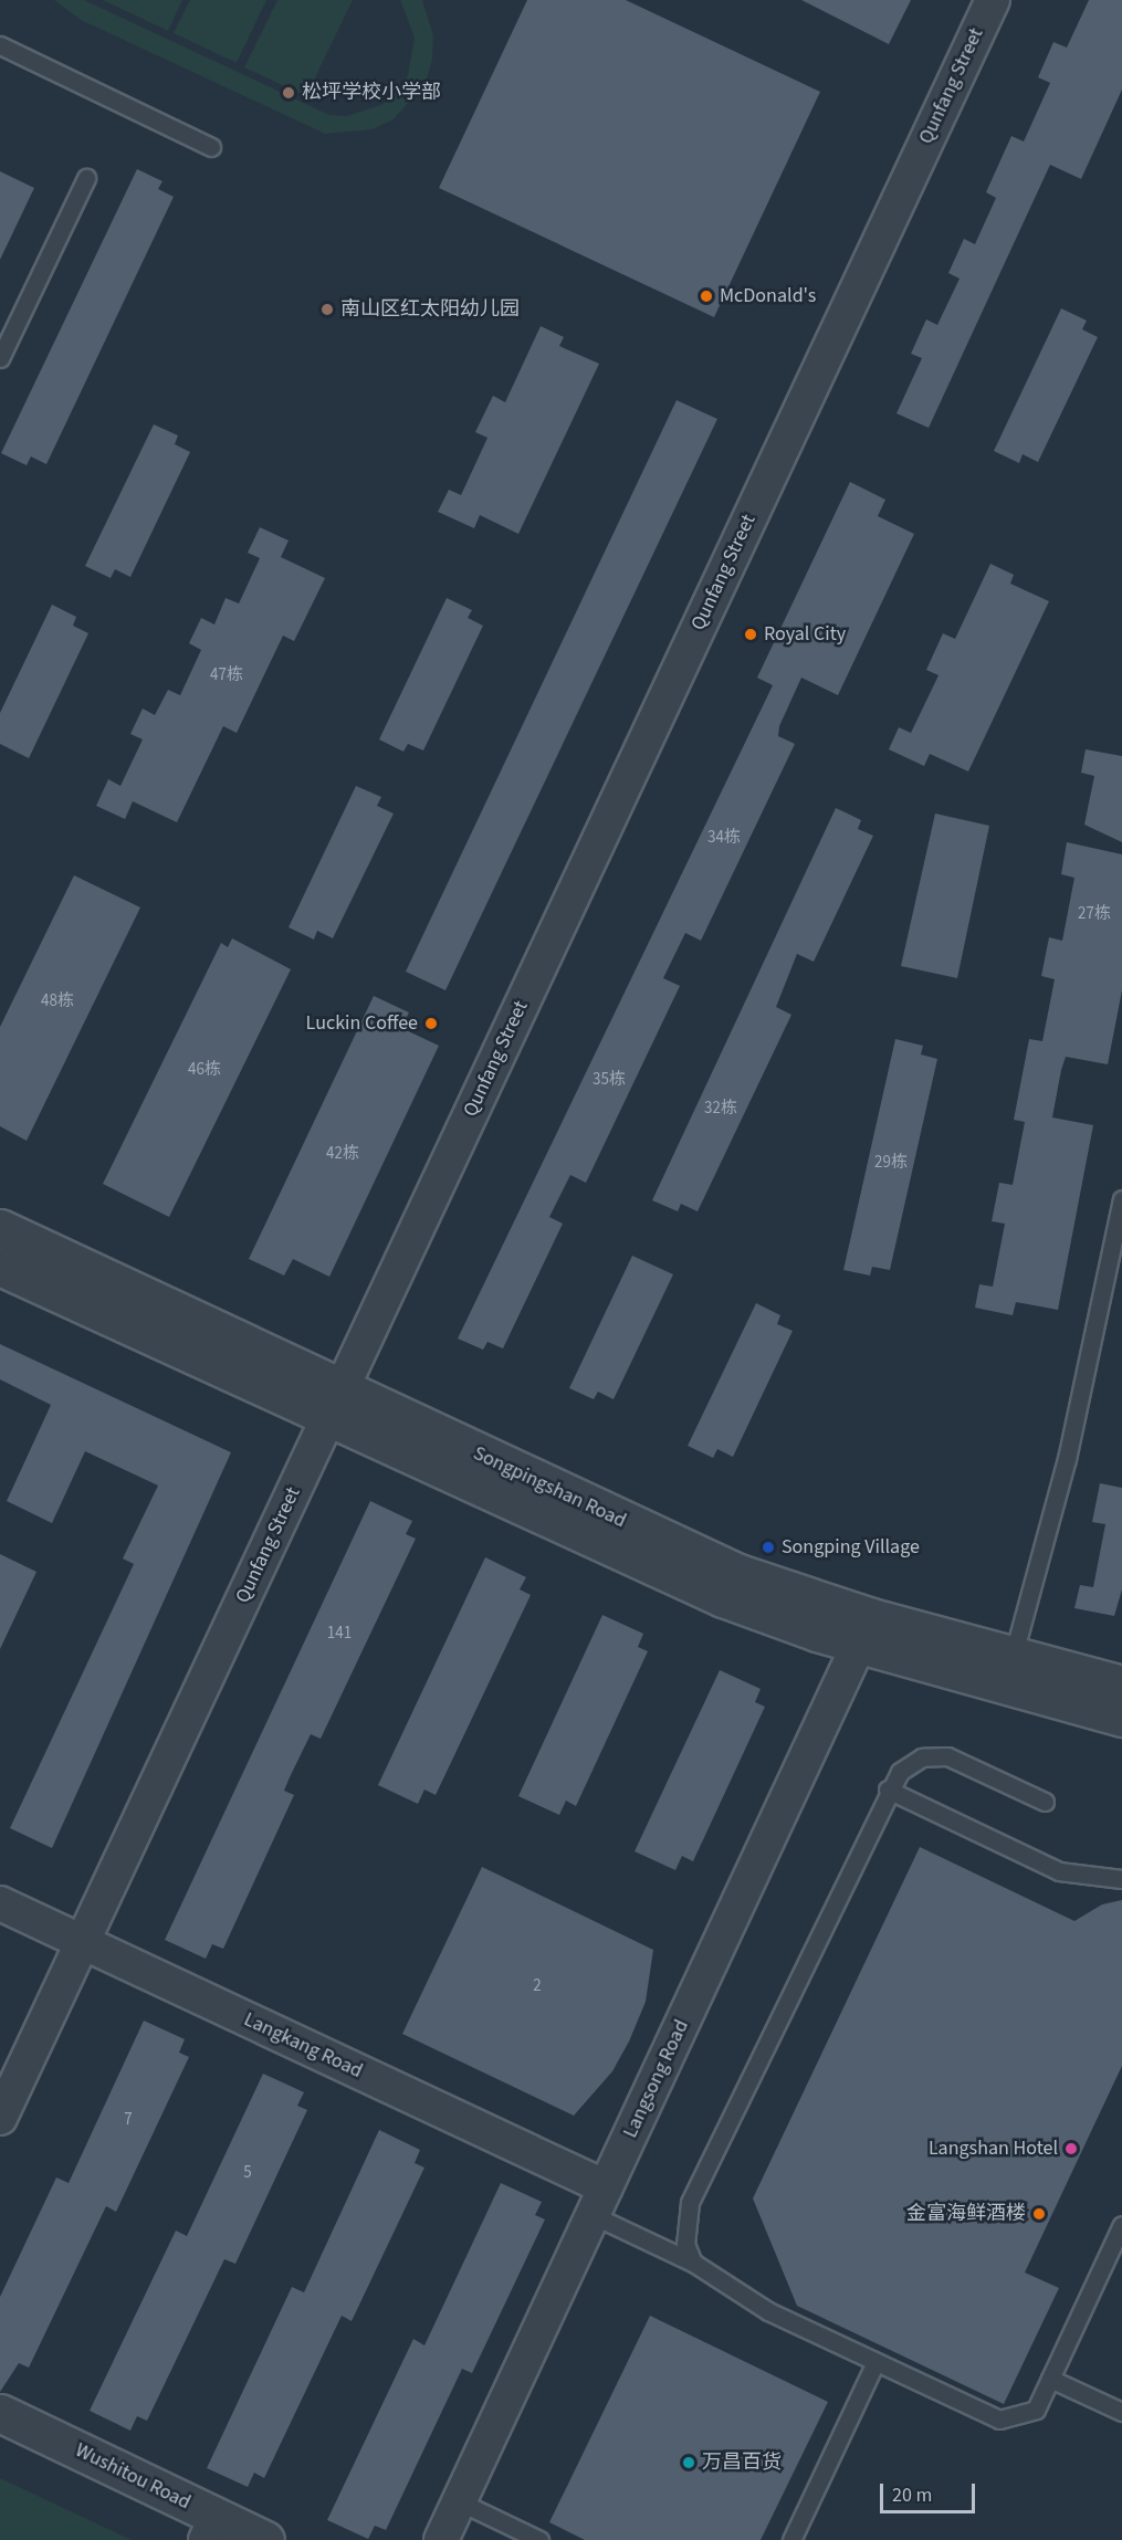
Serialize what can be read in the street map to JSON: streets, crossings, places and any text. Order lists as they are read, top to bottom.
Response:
{
  "streets": {
    "street": [
      "Qunfang Street",
      "Songpingshan Road",
      "Langkang Road",
      "Langsong Road",
      "Wushitou Road"
    ]
  },
  "crossings": [
    ["Qunfang Street", "Songpingshan Road"],
    ["Qunfang Street", "Langkang Road"],
    ["Songpingshan Road", "Langsong Road"],
    ["Langkang Road", "Langsong Road"]
  ],
  "places": [
    "松坪学校小学部",
    "McDonald's",
    "南山区红太阳幼儿园",
    "Royal City",
    "Luckin Coffee",
    "Songping Village",
    "Langshan Hotel",
    "金富海鲜酒楼",
    "万昌百货"
  ],
  "house_numbers": [
    "47栋",
    "34栋",
    "27栋",
    "48栋",
    "46栋",
    "35栋",
    "32栋",
    "42栋",
    "29栋",
    "141",
    "2",
    "7",
    "5"
  ],
  "scale_bar": "20 m"
}
